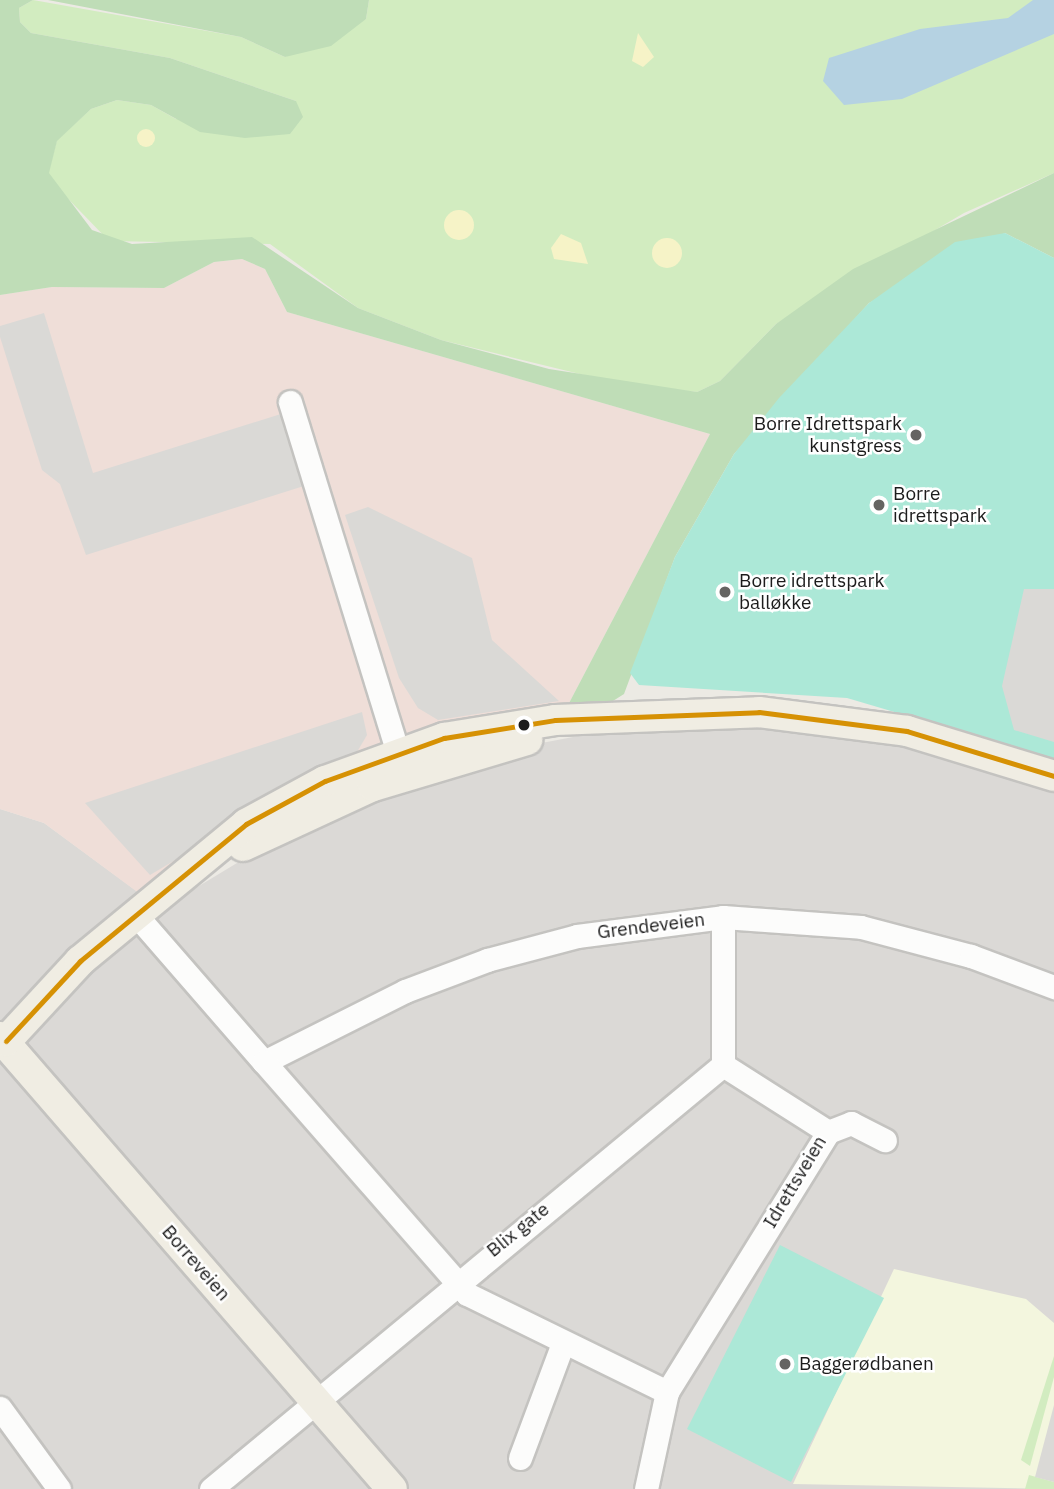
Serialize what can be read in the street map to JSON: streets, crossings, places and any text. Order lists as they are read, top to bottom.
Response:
{
  "streets": {
    "main road": ["Borreveien"],
    "street": ["Grendeveien", "Idrettsveien", "Blix gate"]
  },
  "crossings": [
    ["Idrettsveien", "Blix gate"],
    ["Blix gate", "Borreveien"]
  ],
  "places": [
    "Borre Idrettspark kunstgress",
    "Borre idrettspark",
    "Borre idrettspark balløkke",
    "Baggerødbanen"
  ]
}
